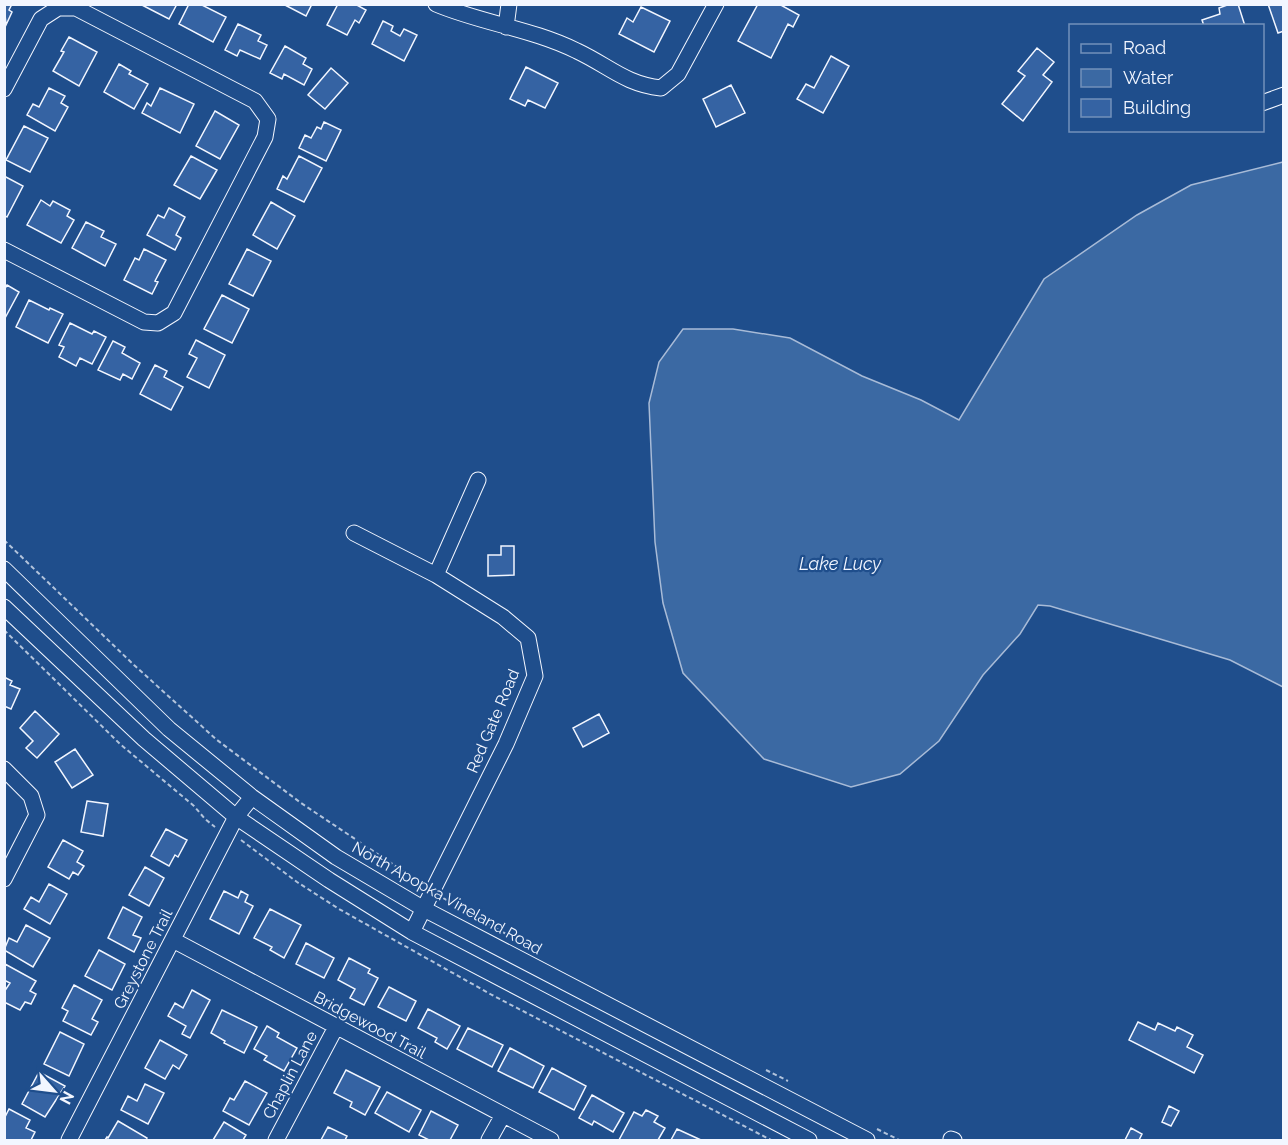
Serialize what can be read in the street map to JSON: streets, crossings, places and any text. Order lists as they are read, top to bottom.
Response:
{
  "streets": {
    "street": [
      "Red Gate Road",
      "North Apopka Vineland Road",
      "Greystone Trail",
      "Bridgewood Trail",
      "Chaplin Lane"
    ]
  },
  "crossings": [
    ["Red Gate Road", "North Apopka Vineland Road"],
    ["North Apopka Vineland Road", "Greystone Trail"],
    ["Greystone Trail", "Bridgewood Trail"],
    ["Bridgewood Trail", "Chaplin Lane"]
  ],
  "water": ["Lake Lucy"],
  "legend": ["Road", "Water", "Building"],
  "north": "bottom right"
}
